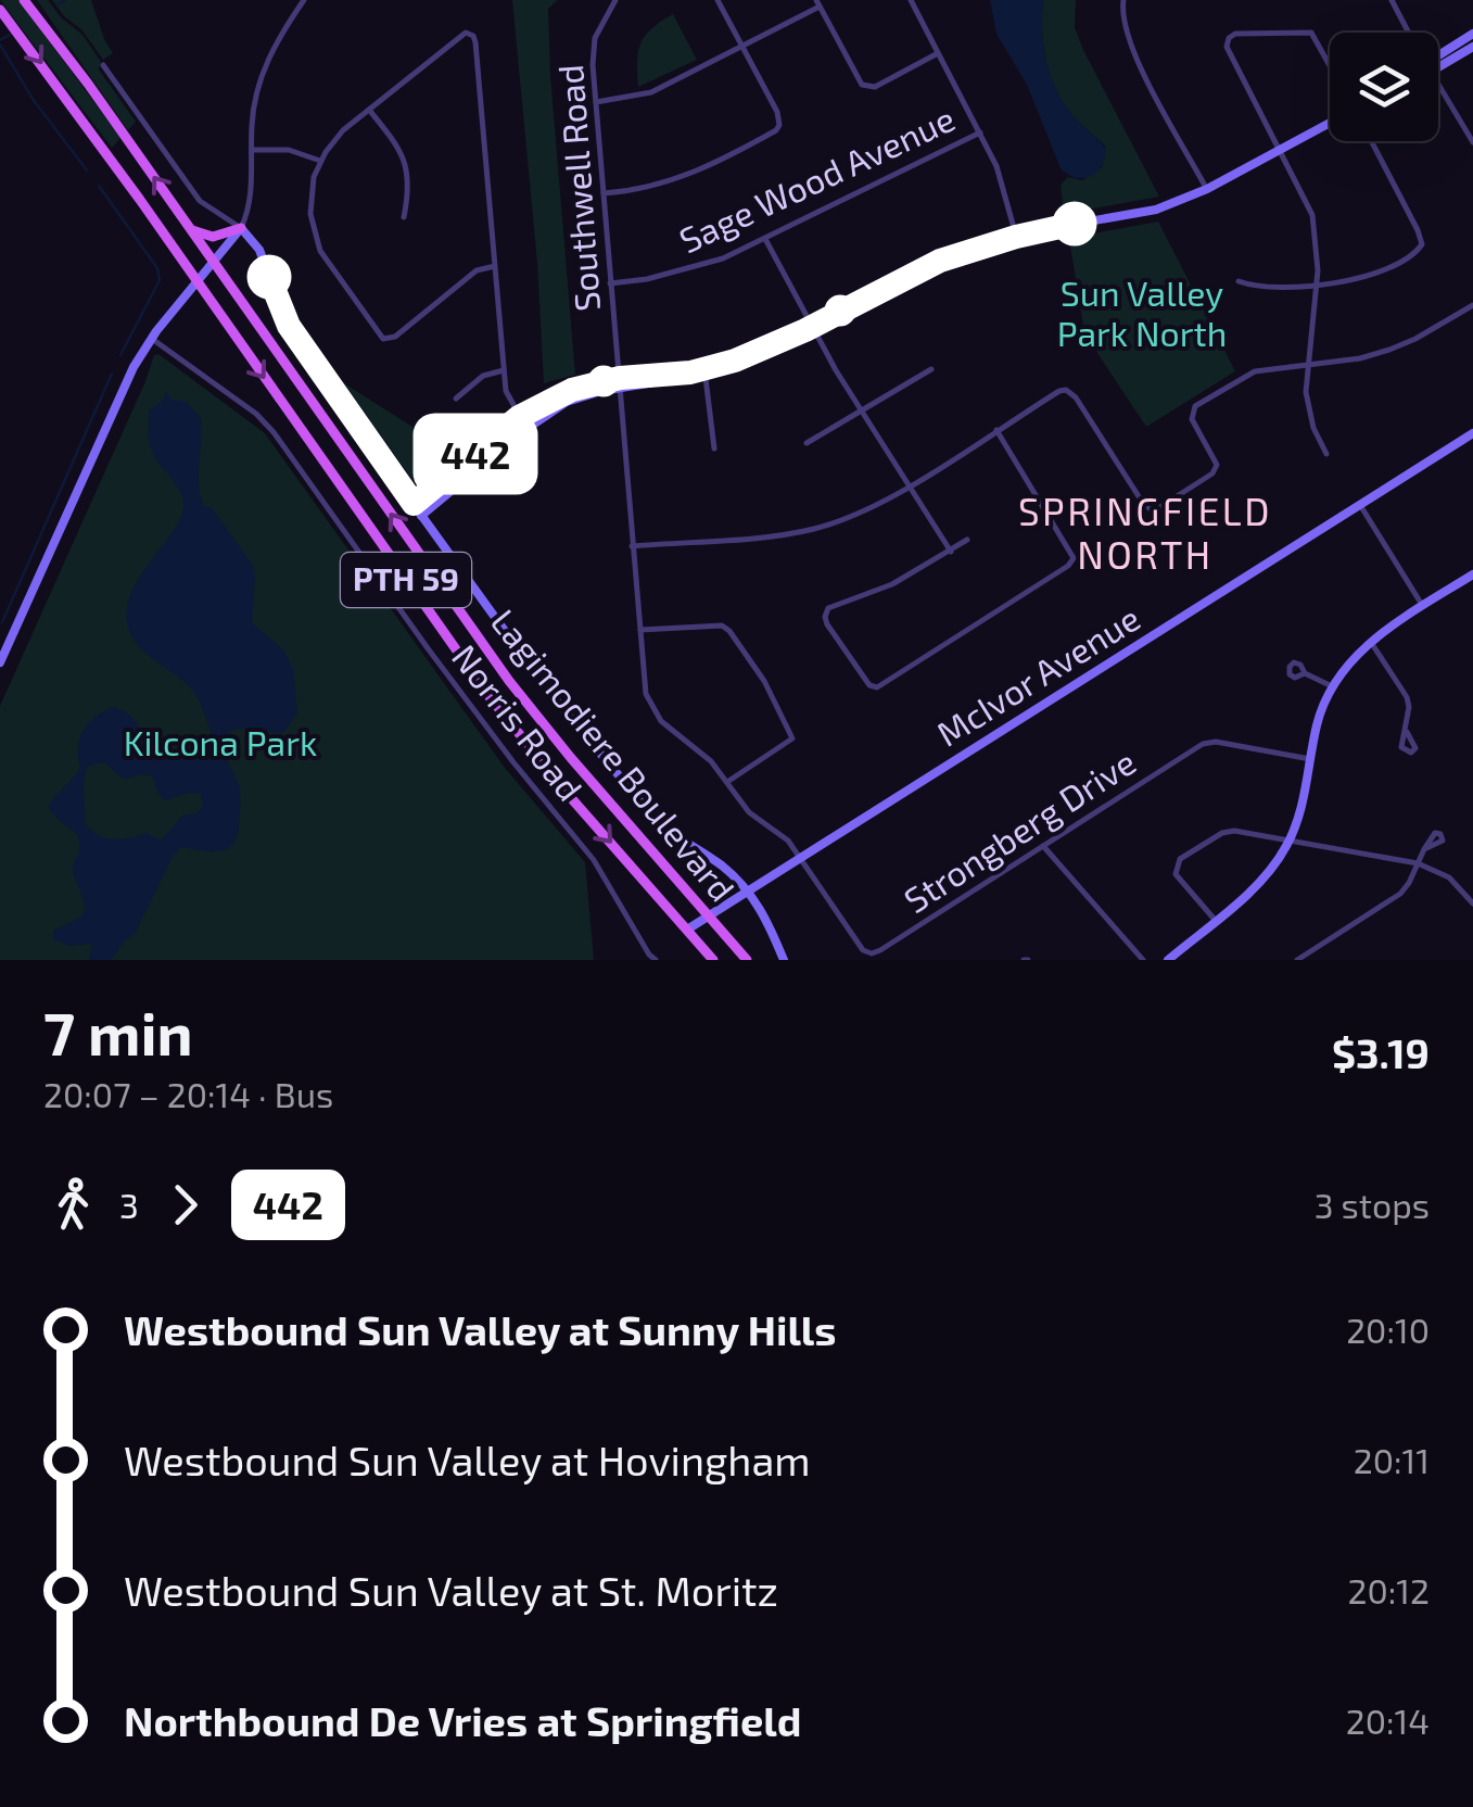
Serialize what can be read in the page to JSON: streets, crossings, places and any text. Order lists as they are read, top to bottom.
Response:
{
  "streets": {
    "main road": ["PTH 59", "Lagimodiere Boulevard"],
    "street": [
      "Sage Wood Avenue",
      "Southwell Road",
      "McIvor Avenue",
      "Norris Road",
      "Strongberg Drive"
    ]
  },
  "crossings": [
    ["Sage Wood Avenue", "Southwell Road"],
    ["Southwell Road", "McIvor Avenue"],
    ["Southwell Road", "Strongberg Drive"],
    ["McIvor Avenue", "Lagimodiere Boulevard"],
    ["McIvor Avenue", "Strongberg Drive"]
  ],
  "districts": ["SPRINGFIELD NORTH"],
  "parks": ["Sun Valley Park North", "Kilcona Park"],
  "lines": ["bus line 442"],
  "page": {
    "on_map": "442",
    "heading": ["7 min", "20:07 – 20:14 · Bus", "$3.19"],
    "legs": ["3", "442", "3 stops"],
    "list": [
      {
        "name": "Westbound Sun Valley at Sunny Hills",
        "value": "20:10"
      },
      {
        "name": "Westbound Sun Valley at Hovingham",
        "value": "20:11"
      },
      {
        "name": "Westbound Sun Valley at St. Moritz",
        "value": "20:12"
      },
      {
        "name": "Northbound De Vries at Springfield",
        "value": "20:14"
      }
    ]
  }
}
